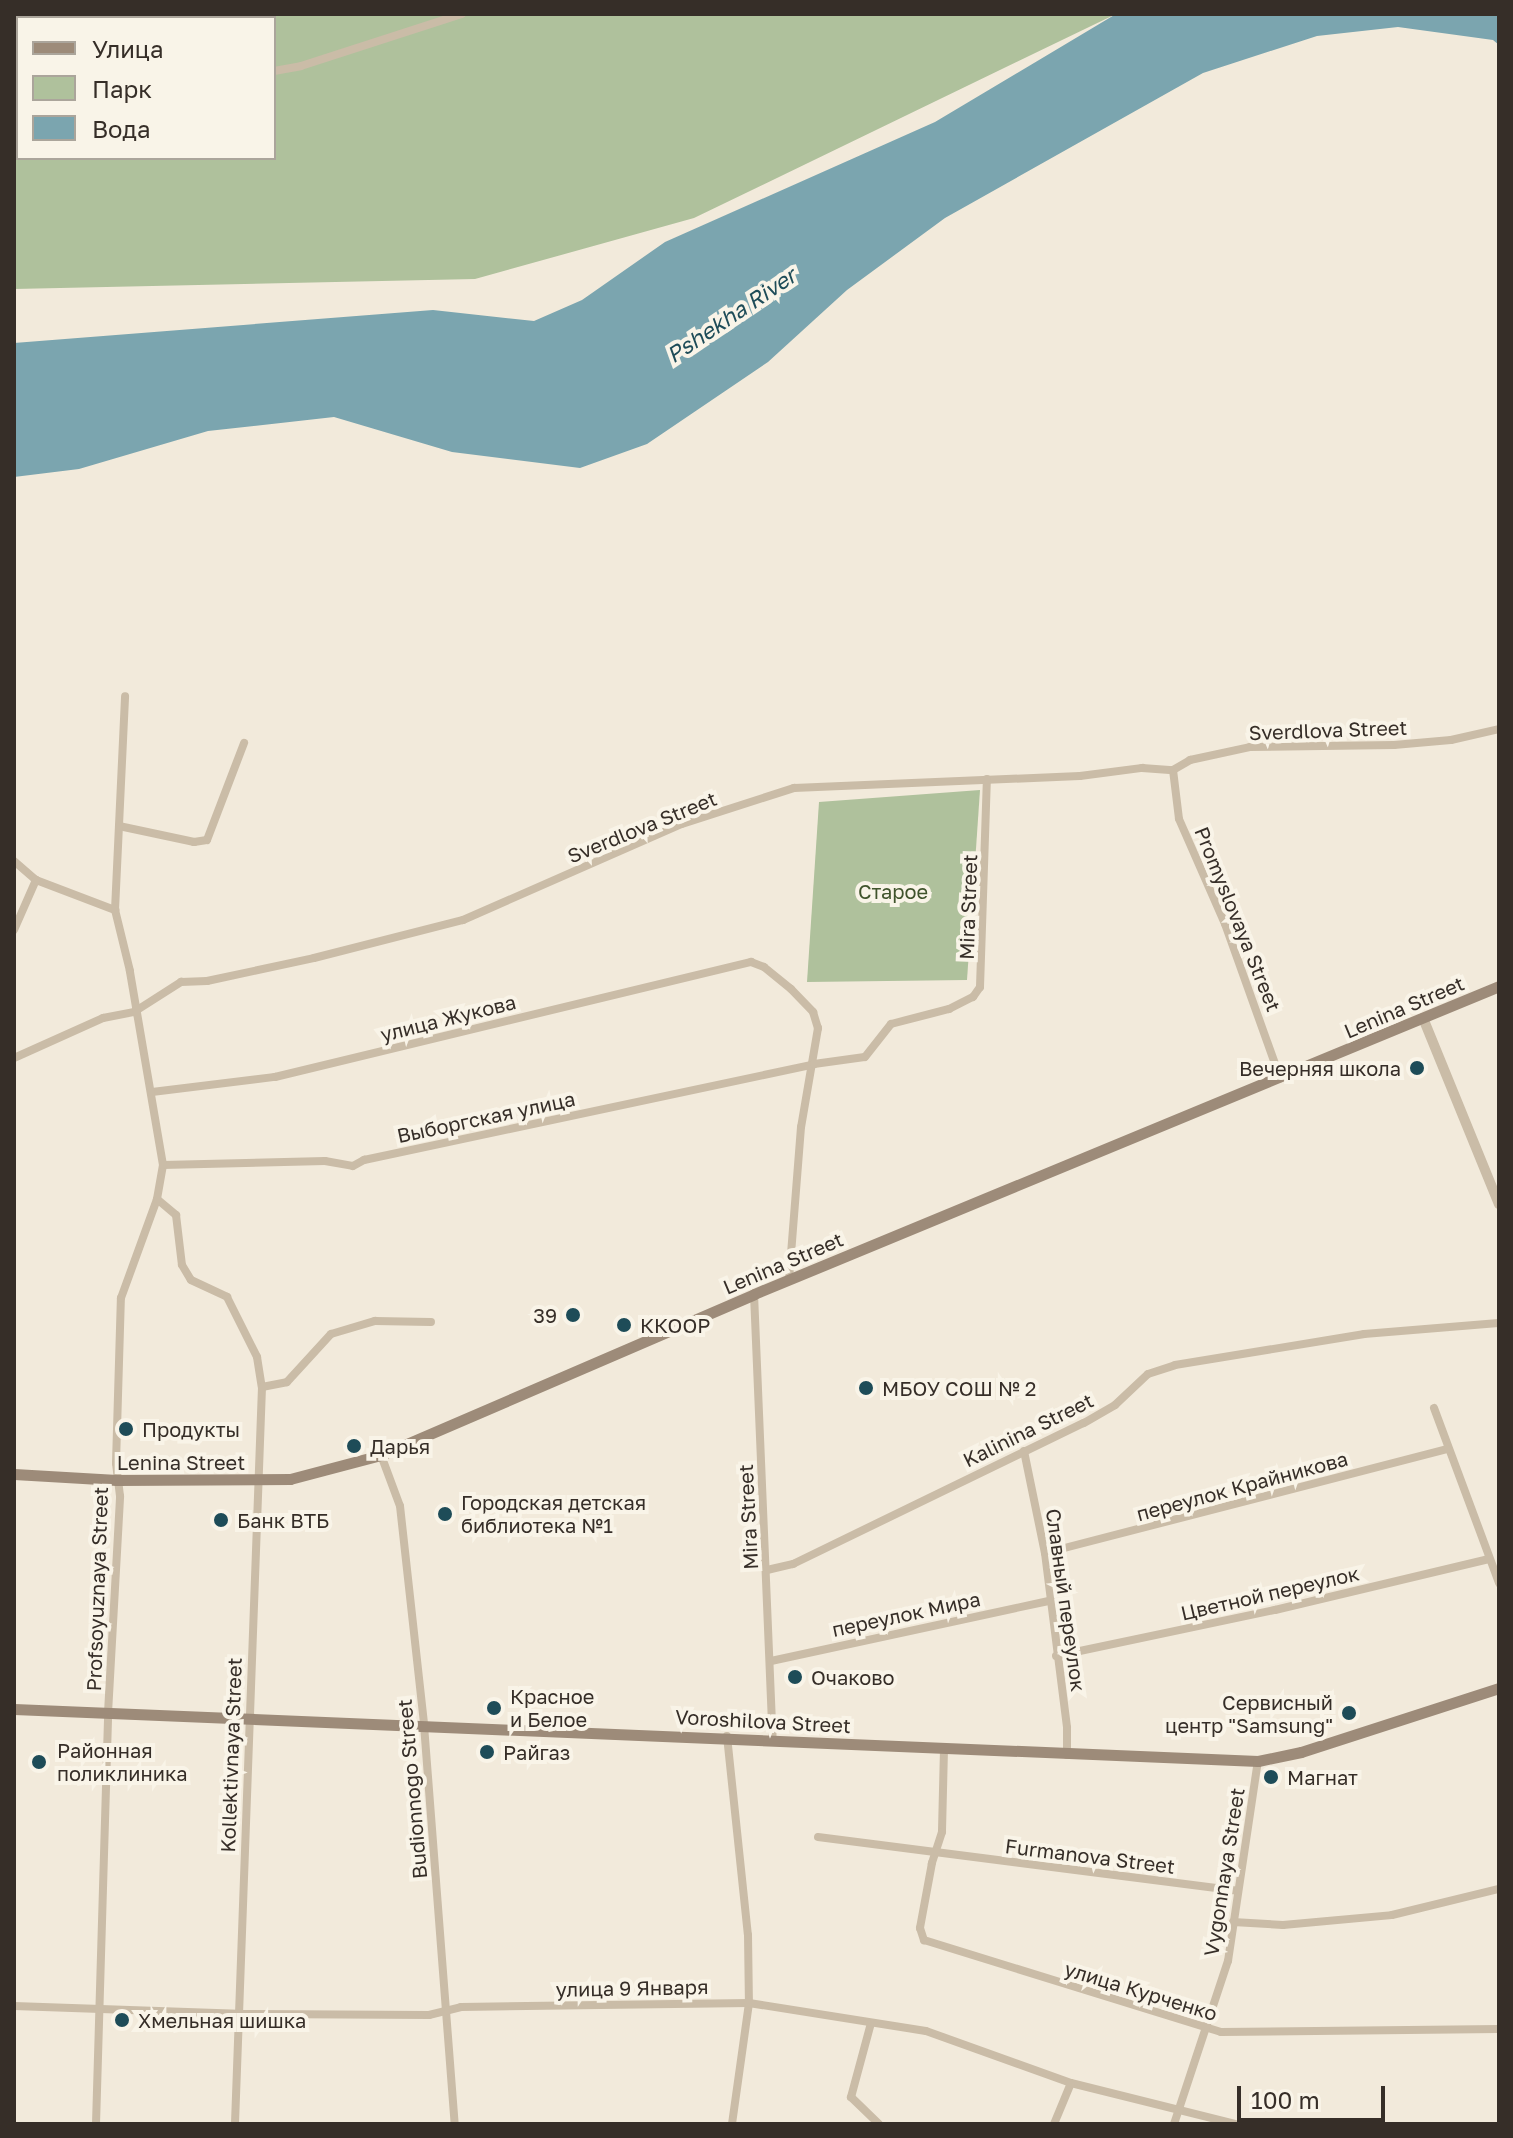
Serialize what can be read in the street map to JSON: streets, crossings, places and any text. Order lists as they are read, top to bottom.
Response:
{
  "streets": {
    "main road": ["Lenina Street", "Voroshilova Street"],
    "street": [
      "Sverdlova Street",
      "Mira Street",
      "Promyslovaya Street",
      "улица Жукова",
      "Выборгская улица",
      "Kalinina Street",
      "переулок Крайникова",
      "Profsoyuznaya Street",
      "Цветной переулок",
      "Славный переулок",
      "переулок Мира",
      "Kollektivnaya Street",
      "Budionnogo Street",
      "Furmanova Street",
      "Vygonnaya Street",
      "улица 9 Января",
      "улица Курченко"
    ]
  },
  "crossings": [
    ["Sverdlova Street", "Mira Street"],
    ["Sverdlova Street", "Promyslovaya Street"],
    ["Sverdlova Street", "Profsoyuznaya Street"],
    ["Mira Street", "Lenina Street"],
    ["Mira Street", "улица Жукова"],
    ["Mira Street", "Выборгская улица"],
    ["Mira Street", "Kalinina Street"],
    ["Mira Street", "переулок Мира"],
    ["Mira Street", "Voroshilova Street"],
    ["Promyslovaya Street", "Lenina Street"],
    ["Lenina Street", "Profsoyuznaya Street"],
    ["Lenina Street", "Kollektivnaya Street"],
    ["Lenina Street", "Budionnogo Street"],
    ["улица Жукова", "Выборгская улица"],
    ["улица Жукова", "Profsoyuznaya Street"],
    ["Выборгская улица", "Profsoyuznaya Street"],
    ["Kalinina Street", "Славный переулок"],
    ["переулок Крайникова", "Славный переулок"],
    ["Profsoyuznaya Street", "Voroshilova Street"],
    ["Profsoyuznaya Street", "Kollektivnaya Street"],
    ["Profsoyuznaya Street", "улица 9 Января"],
    ["Цветной переулок", "Славный переулок"],
    ["Славный переулок", "переулок Мира"],
    ["Славный переулок", "Voroshilova Street"],
    ["Voroshilova Street", "Kollektivnaya Street"],
    ["Voroshilova Street", "Budionnogo Street"],
    ["Voroshilova Street", "Vygonnaya Street"],
    ["Kollektivnaya Street", "улица 9 Января"],
    ["Budionnogo Street", "улица 9 Января"],
    ["Furmanova Street", "Vygonnaya Street"],
    ["Furmanova Street", "улица Курченко"],
    ["Vygonnaya Street", "улица 9 Января"],
    ["Vygonnaya Street", "улица Курченко"]
  ],
  "water": ["Pshekha River"],
  "parks": ["Старое"],
  "places": [
    "Вечерняя школа",
    "39",
    "ККООР",
    "МБОУ СОШ № 2",
    "Продукты",
    "Дарья",
    "Городская детская библиотека №1",
    "Банк ВТБ",
    "Очаково",
    "Красное и Белое",
    "Сервисный центр \"Samsung\"",
    "Райгаз",
    "Районная поликлиника",
    "Магнат",
    "Хмельная шишка"
  ],
  "legend": ["Улица", "Парк", "Вода"],
  "scale_bar": "100 m"
}
